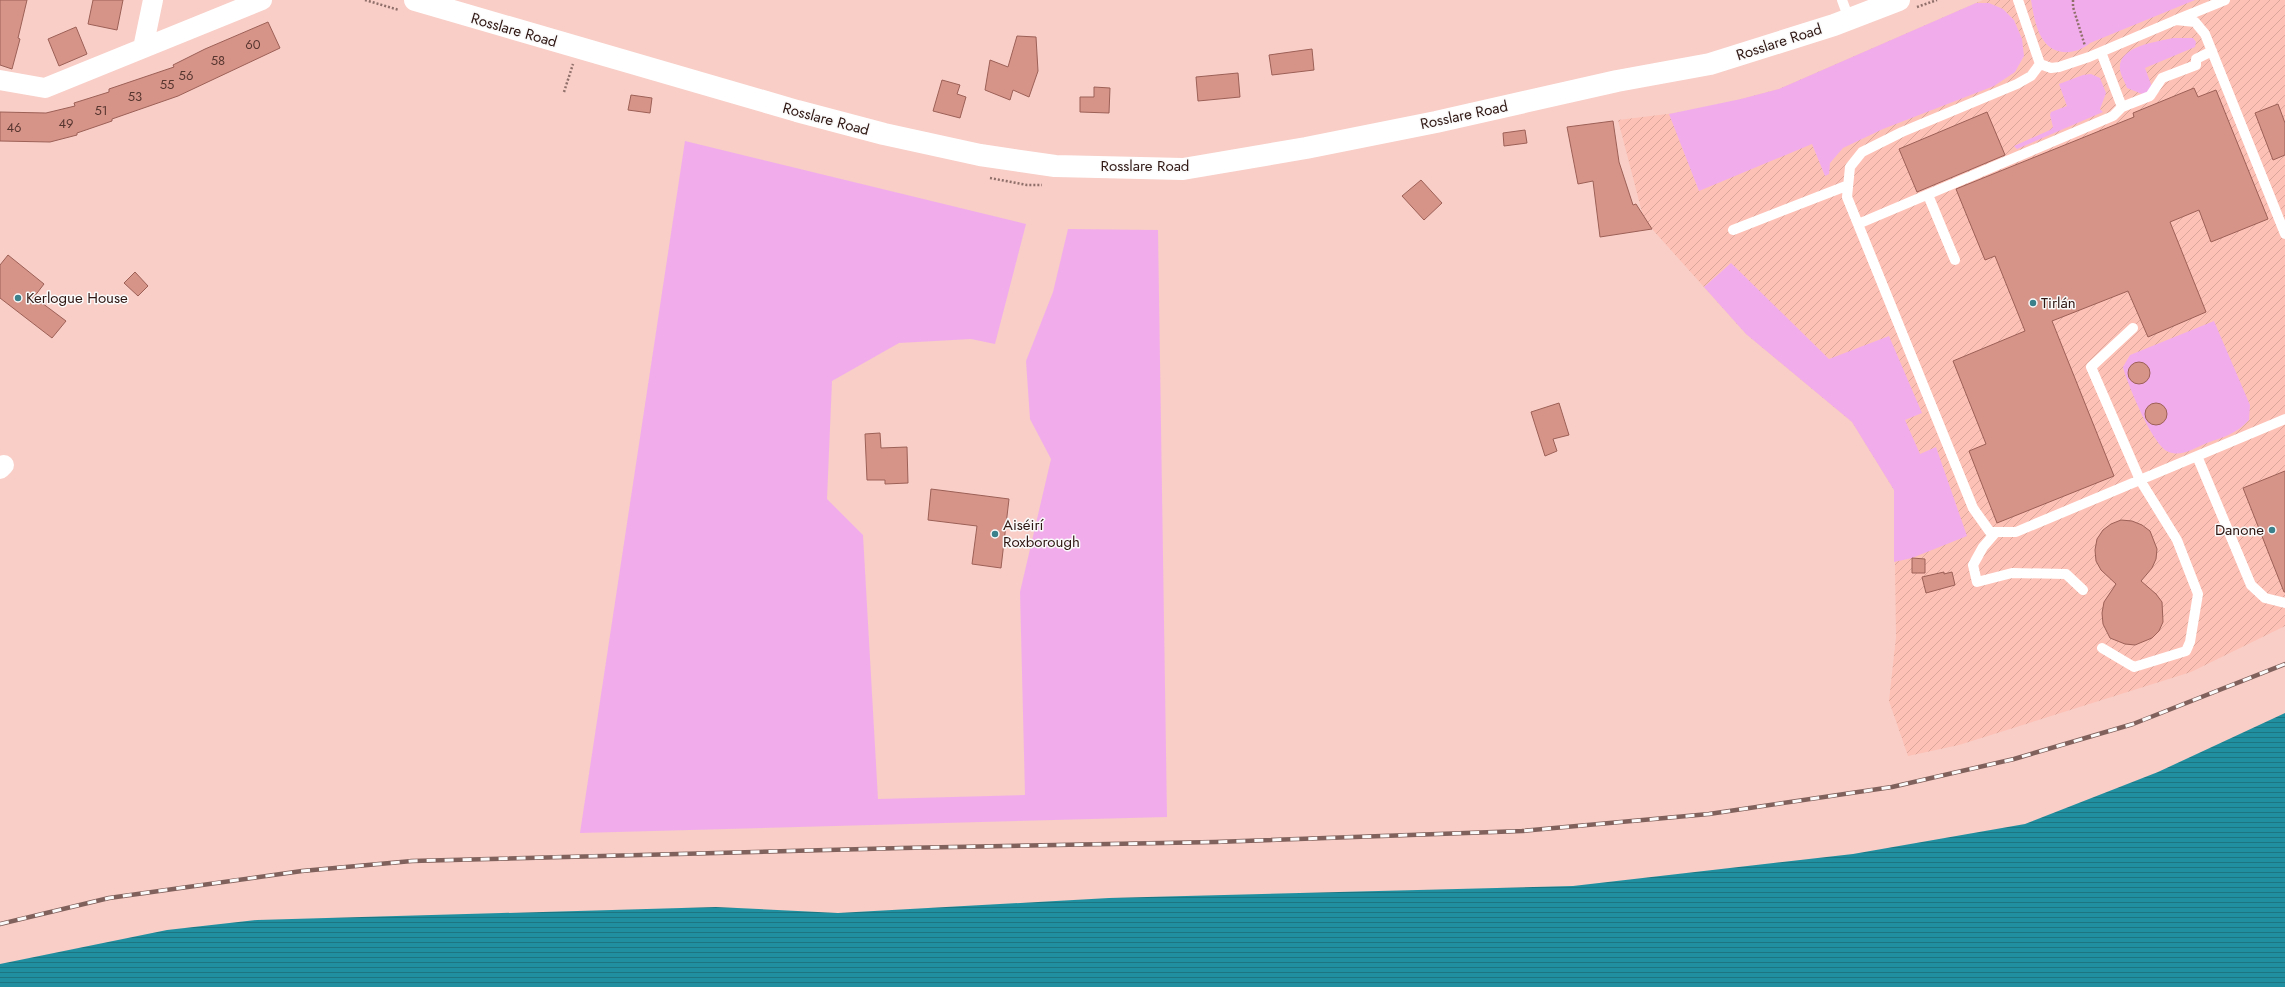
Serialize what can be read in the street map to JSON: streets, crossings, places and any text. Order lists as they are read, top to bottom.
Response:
{
  "streets": {
    "main road": ["Rosslare Road"]
  },
  "places": [
    "Kerlogue House",
    "Tirlán",
    "Danone",
    "Aiséirí Roxborough"
  ],
  "house_numbers": [
    "60",
    "58",
    "56",
    "55",
    "53",
    "51",
    "49",
    "46"
  ]
}
